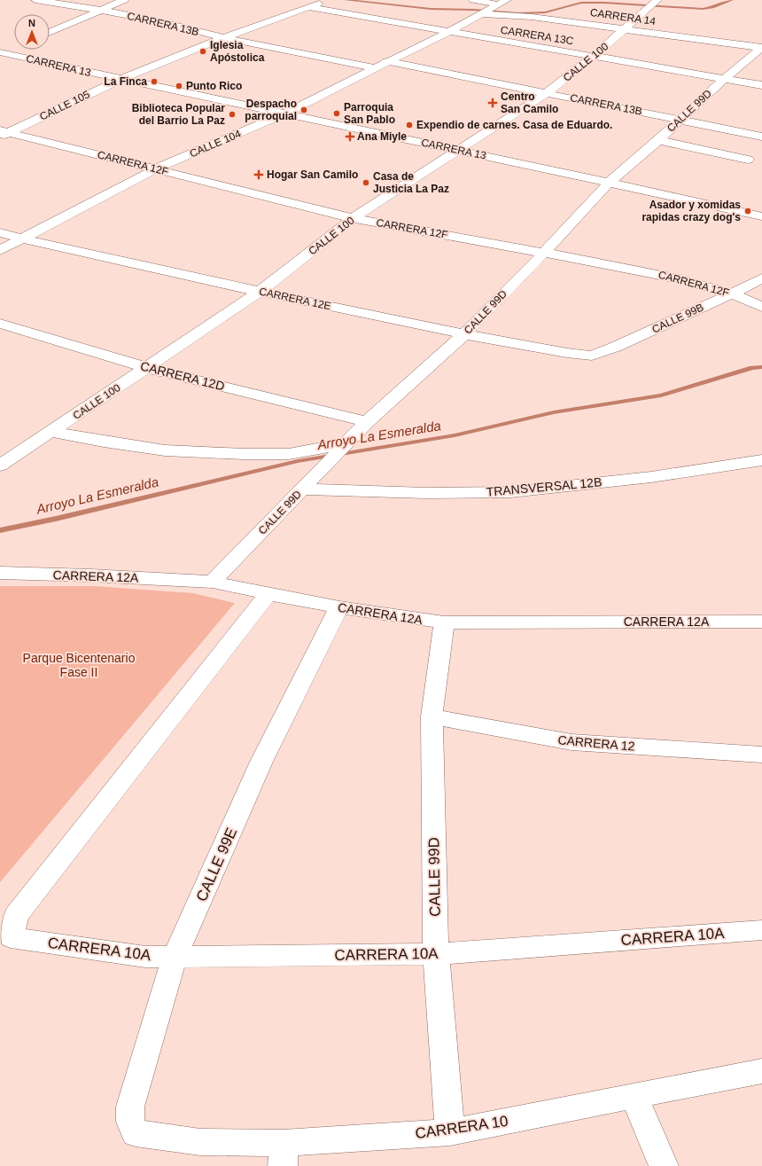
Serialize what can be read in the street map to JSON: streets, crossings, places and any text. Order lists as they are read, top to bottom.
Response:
{
  "streets": {
    "street": [
      "CARRERA 14",
      "CARRERA 13B",
      "CARRERA 13C",
      "CALLE 100",
      "CARRERA 13",
      "CALLE 105",
      "CALLE 99D",
      "CALLE 104",
      "CARRERA 12F",
      "CARRERA 12E",
      "CALLE 99B",
      "CARRERA 12D",
      "TRANSVERSAL 12B",
      "CARRERA 12A",
      "CARRERA 12",
      "CALLE 99E",
      "CARRERA 10A",
      "CARRERA 10"
    ]
  },
  "crossings": [
    ["CARRERA 14", "CALLE 100"],
    ["CARRERA 14", "CALLE 99D"],
    ["CARRERA 14", "CALLE 104"],
    ["CARRERA 13B", "CALLE 100"],
    ["CARRERA 13B", "CALLE 105"],
    ["CARRERA 13B", "CALLE 99D"],
    ["CARRERA 13B", "CALLE 104"],
    ["CARRERA 13C", "CALLE 100"],
    ["CARRERA 13C", "CALLE 105"],
    ["CARRERA 13C", "CALLE 99D"],
    ["CARRERA 13C", "CALLE 104"],
    ["CALLE 100", "CARRERA 13"],
    ["CALLE 100", "CARRERA 12F"],
    ["CALLE 100", "CARRERA 12E"],
    ["CALLE 100", "CARRERA 12D"],
    ["CARRERA 13", "CALLE 105"],
    ["CARRERA 13", "CALLE 99D"],
    ["CARRERA 13", "CALLE 104"],
    ["CALLE 105", "CARRERA 12F"],
    ["CALLE 99D", "CARRERA 12F"],
    ["CALLE 99D", "CARRERA 12E"],
    ["CALLE 99D", "CARRERA 12D"],
    ["CALLE 99D", "TRANSVERSAL 12B"],
    ["CALLE 99D", "CARRERA 12A"],
    ["CALLE 99D", "CARRERA 12"],
    ["CALLE 99D", "CARRERA 10A"],
    ["CALLE 99D", "CARRERA 10"],
    ["CALLE 104", "CARRERA 12F"],
    ["CALLE 104", "CARRERA 12E"],
    ["CARRERA 12F", "CALLE 99B"],
    ["CARRERA 12E", "CALLE 99B"],
    ["CARRERA 12A", "CALLE 99E"],
    ["CARRERA 12A", "CARRERA 10A"],
    ["CALLE 99E", "CARRERA 10A"],
    ["CALLE 99E", "CARRERA 10"]
  ],
  "water": ["Arroyo La Esmeralda"],
  "parks": ["Parque Bicentenario Fase II"],
  "places": {
    "other": [
      "Iglesia Apóstolica",
      "La Finca",
      "Punto Rico",
      "Despacho parroquial",
      "Parroquia San Pablo",
      "Biblioteca Popular del Barrio La Paz",
      "Expendio de carnes. Casa de Eduardo.",
      "Casa de Justicia La Paz",
      "Asador y xomidas rapidas crazy dog's"
    ],
    "health": ["Centro San Camilo", "Ana Miyle", "Hogar San Camilo"]
  },
  "north": "top"
}
